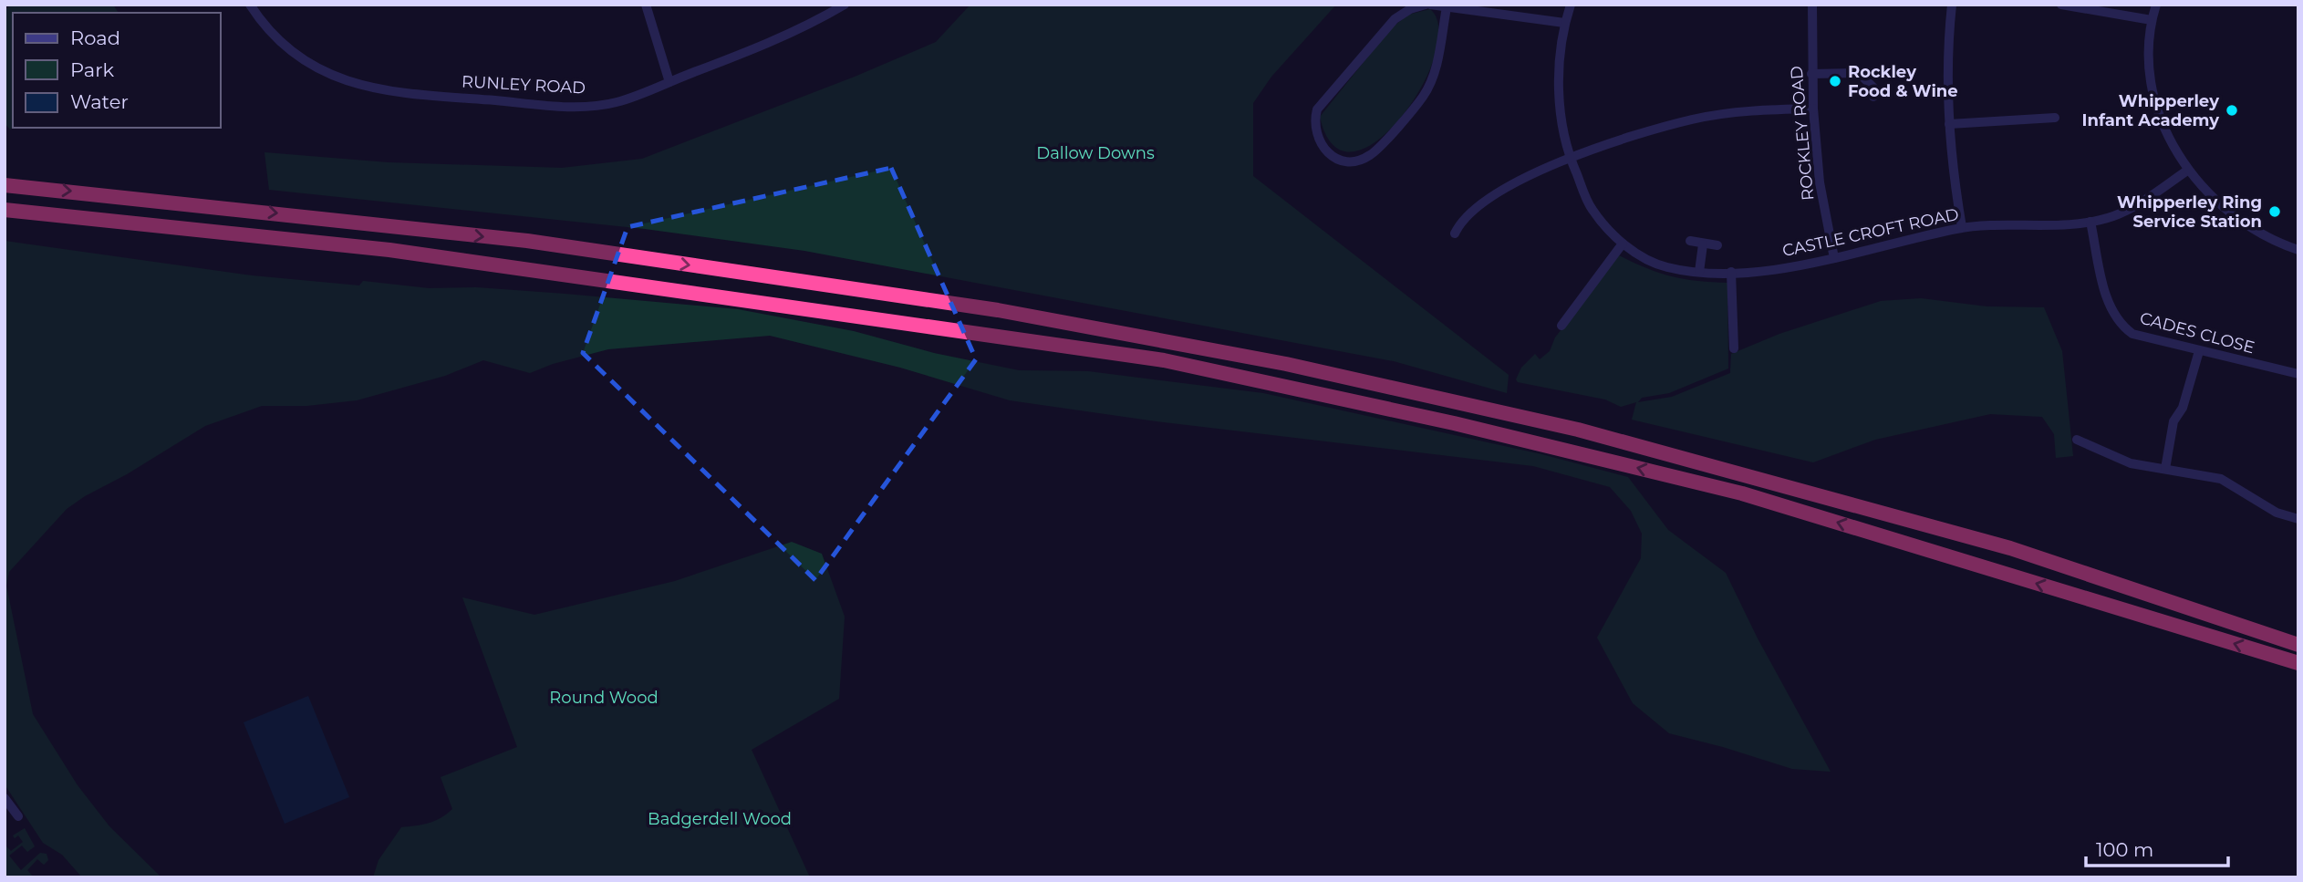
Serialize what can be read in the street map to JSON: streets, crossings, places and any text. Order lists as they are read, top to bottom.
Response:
{
  "streets": {
    "street": [
      "RUNLEY ROAD",
      "ROCKLEY ROAD",
      "CASTLE CROFT ROAD",
      "CADES CLOSE"
    ]
  },
  "crossings": [
    ["ROCKLEY ROAD", "CASTLE CROFT ROAD"],
    ["CASTLE CROFT ROAD", "CADES CLOSE"]
  ],
  "parks": ["Dallow Downs", "Round Wood", "Badgerdell Wood"],
  "places": ["Rockley Food & Wine", "Whipperley Infant Academy", "Whipperley Ring Service Station"],
  "legend": ["Road", "Park", "Water"],
  "scale_bar": "100 m"
}
